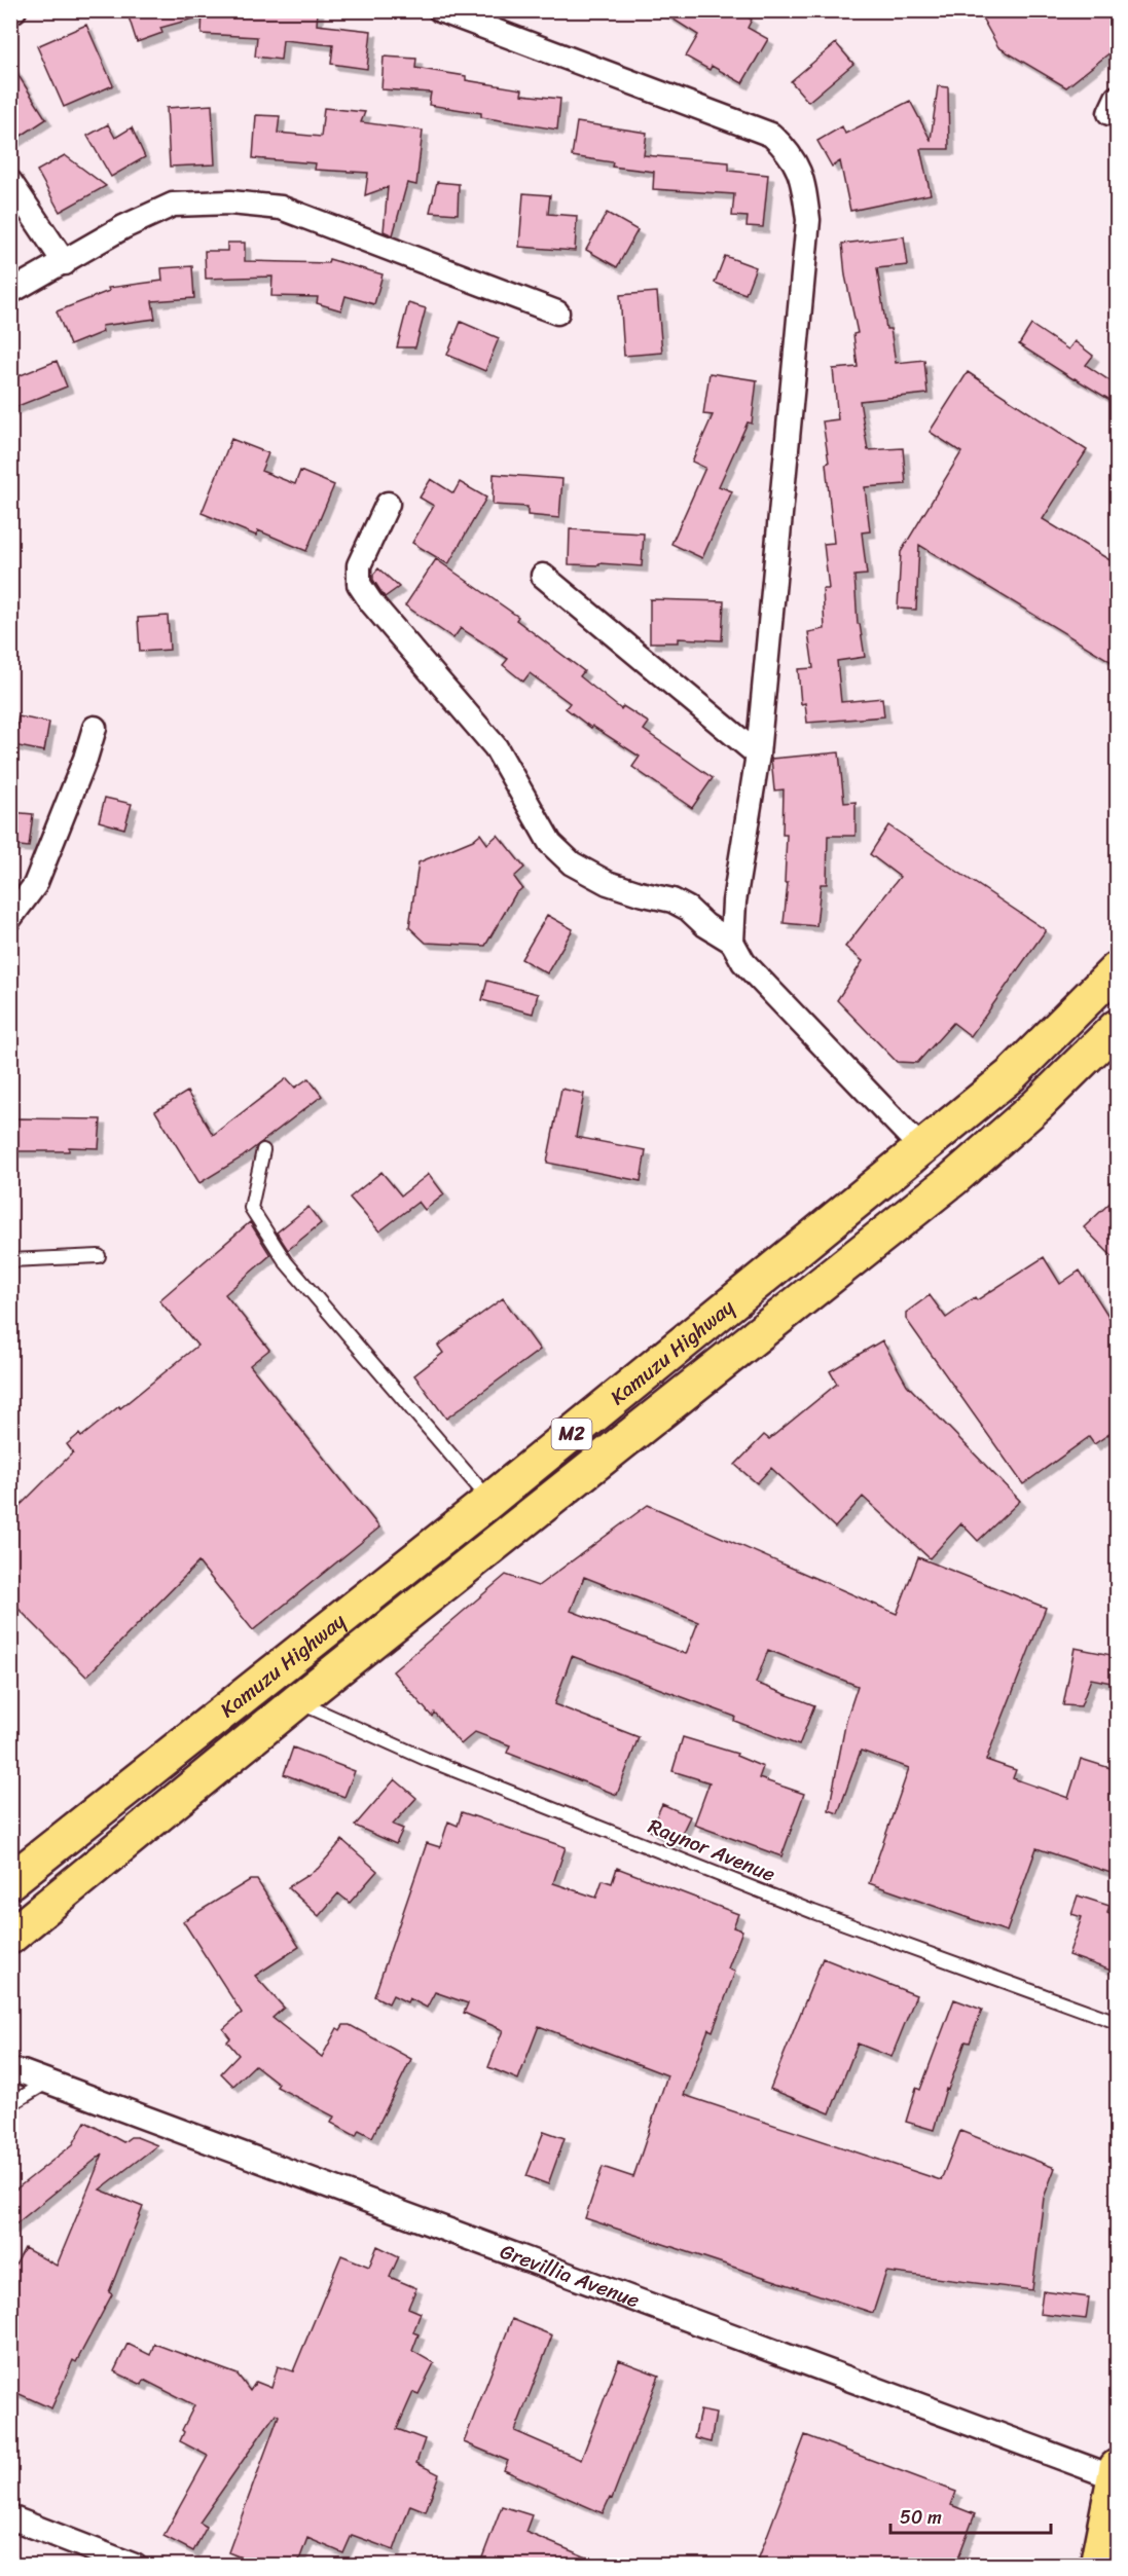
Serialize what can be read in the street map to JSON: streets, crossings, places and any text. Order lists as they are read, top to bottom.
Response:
{
  "streets": {
    "highway": ["Kamuzu Highway", "M2"],
    "street": ["Grevillia Avenue"],
    "lane": ["Raynor Avenue"]
  },
  "crossings": [
    ["Kamuzu Highway", "Raynor Avenue"]
  ],
  "scale_bar": "50 m"
}
